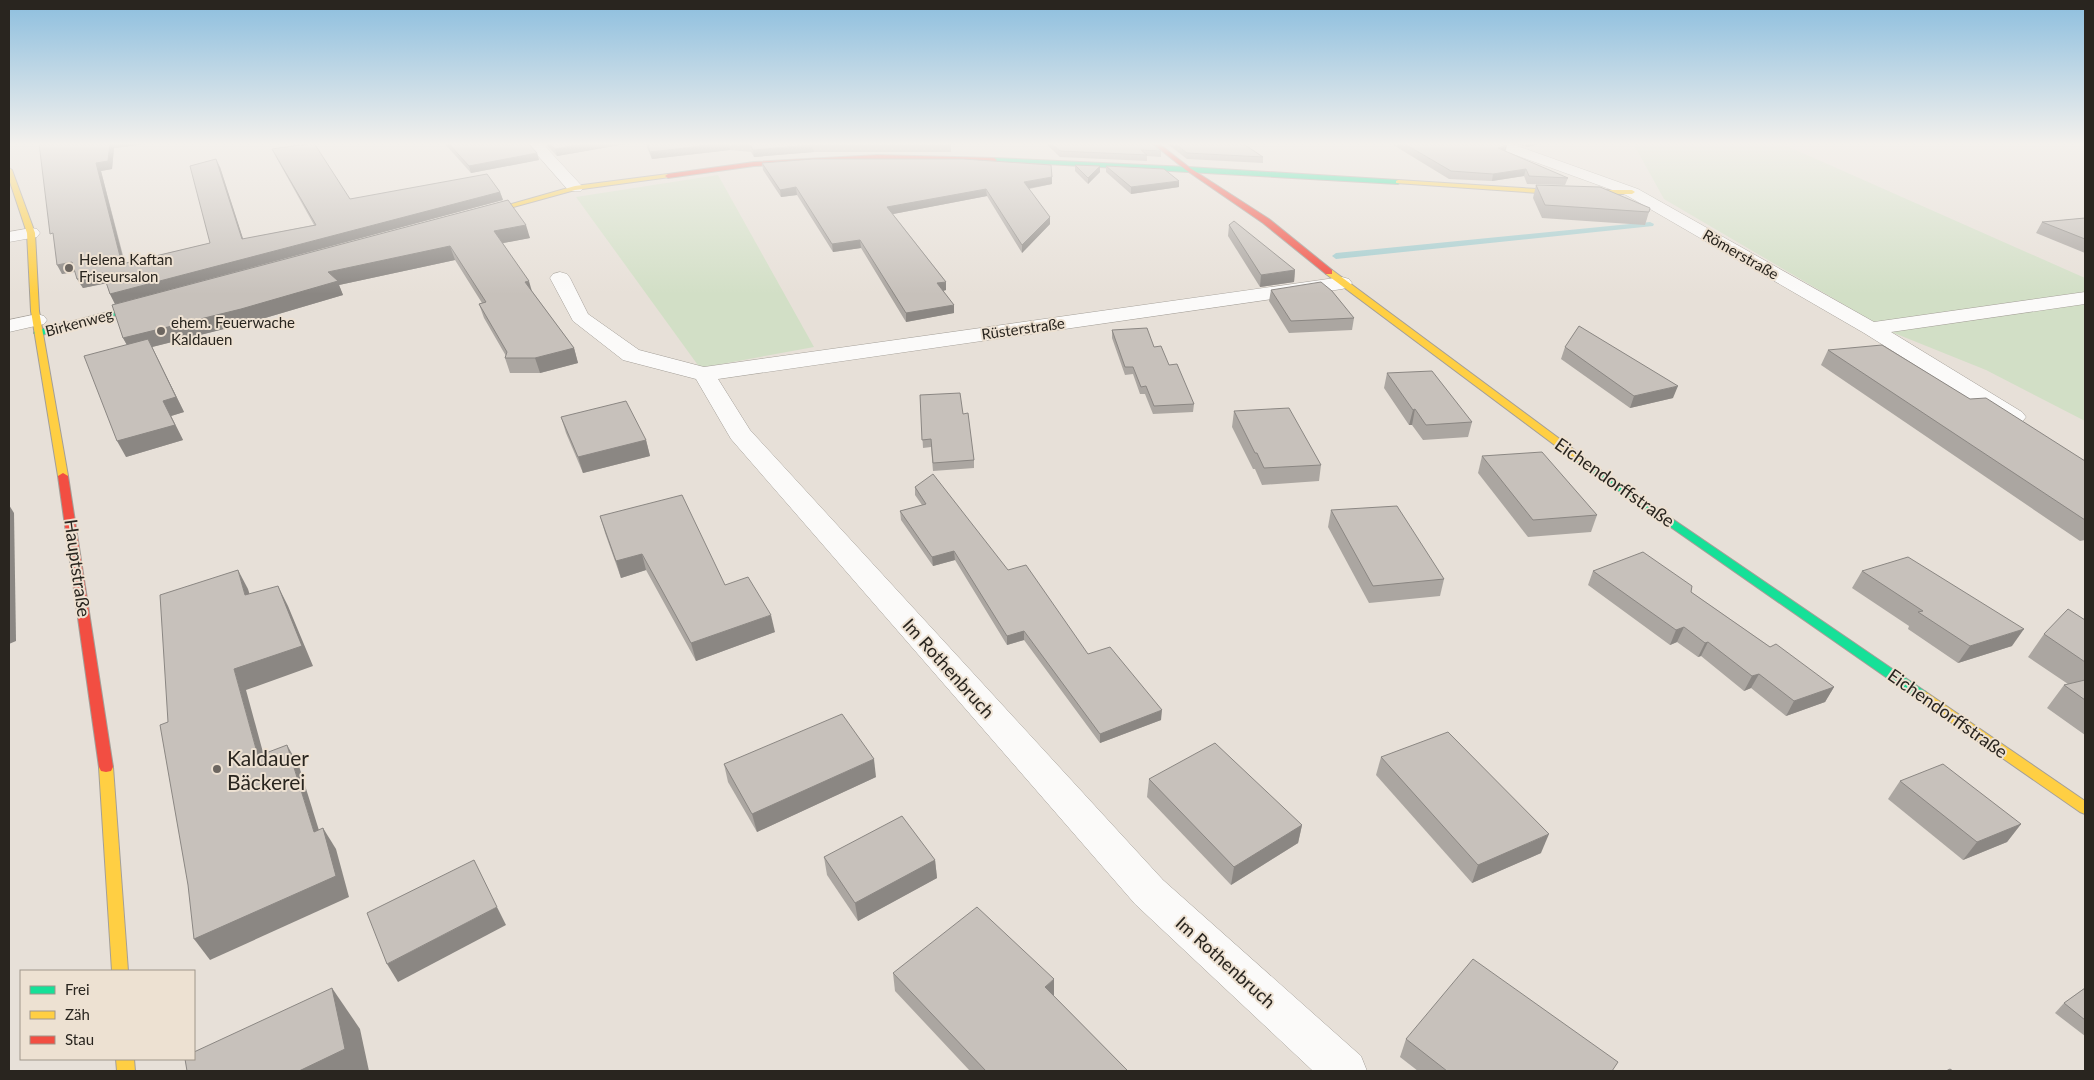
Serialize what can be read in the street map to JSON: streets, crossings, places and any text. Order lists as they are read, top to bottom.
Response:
{
  "streets": {
    "street": [
      "Römerstraße",
      "Birkenweg",
      "Rüsterstraße",
      "Eichendorffstraße",
      "Hauptstraße",
      "Im Rothenbruch"
    ]
  },
  "crossings": [
    ["Birkenweg", "Hauptstraße"],
    ["Rüsterstraße", "Eichendorffstraße"],
    ["Rüsterstraße", "Im Rothenbruch"]
  ],
  "places": ["Helena Kaftan Friseursalon", "ehem. Feuerwache Kaldauen", "Kaldauer Bäckerei"],
  "legend": ["Frei", "Zäh", "Stau"]
}
